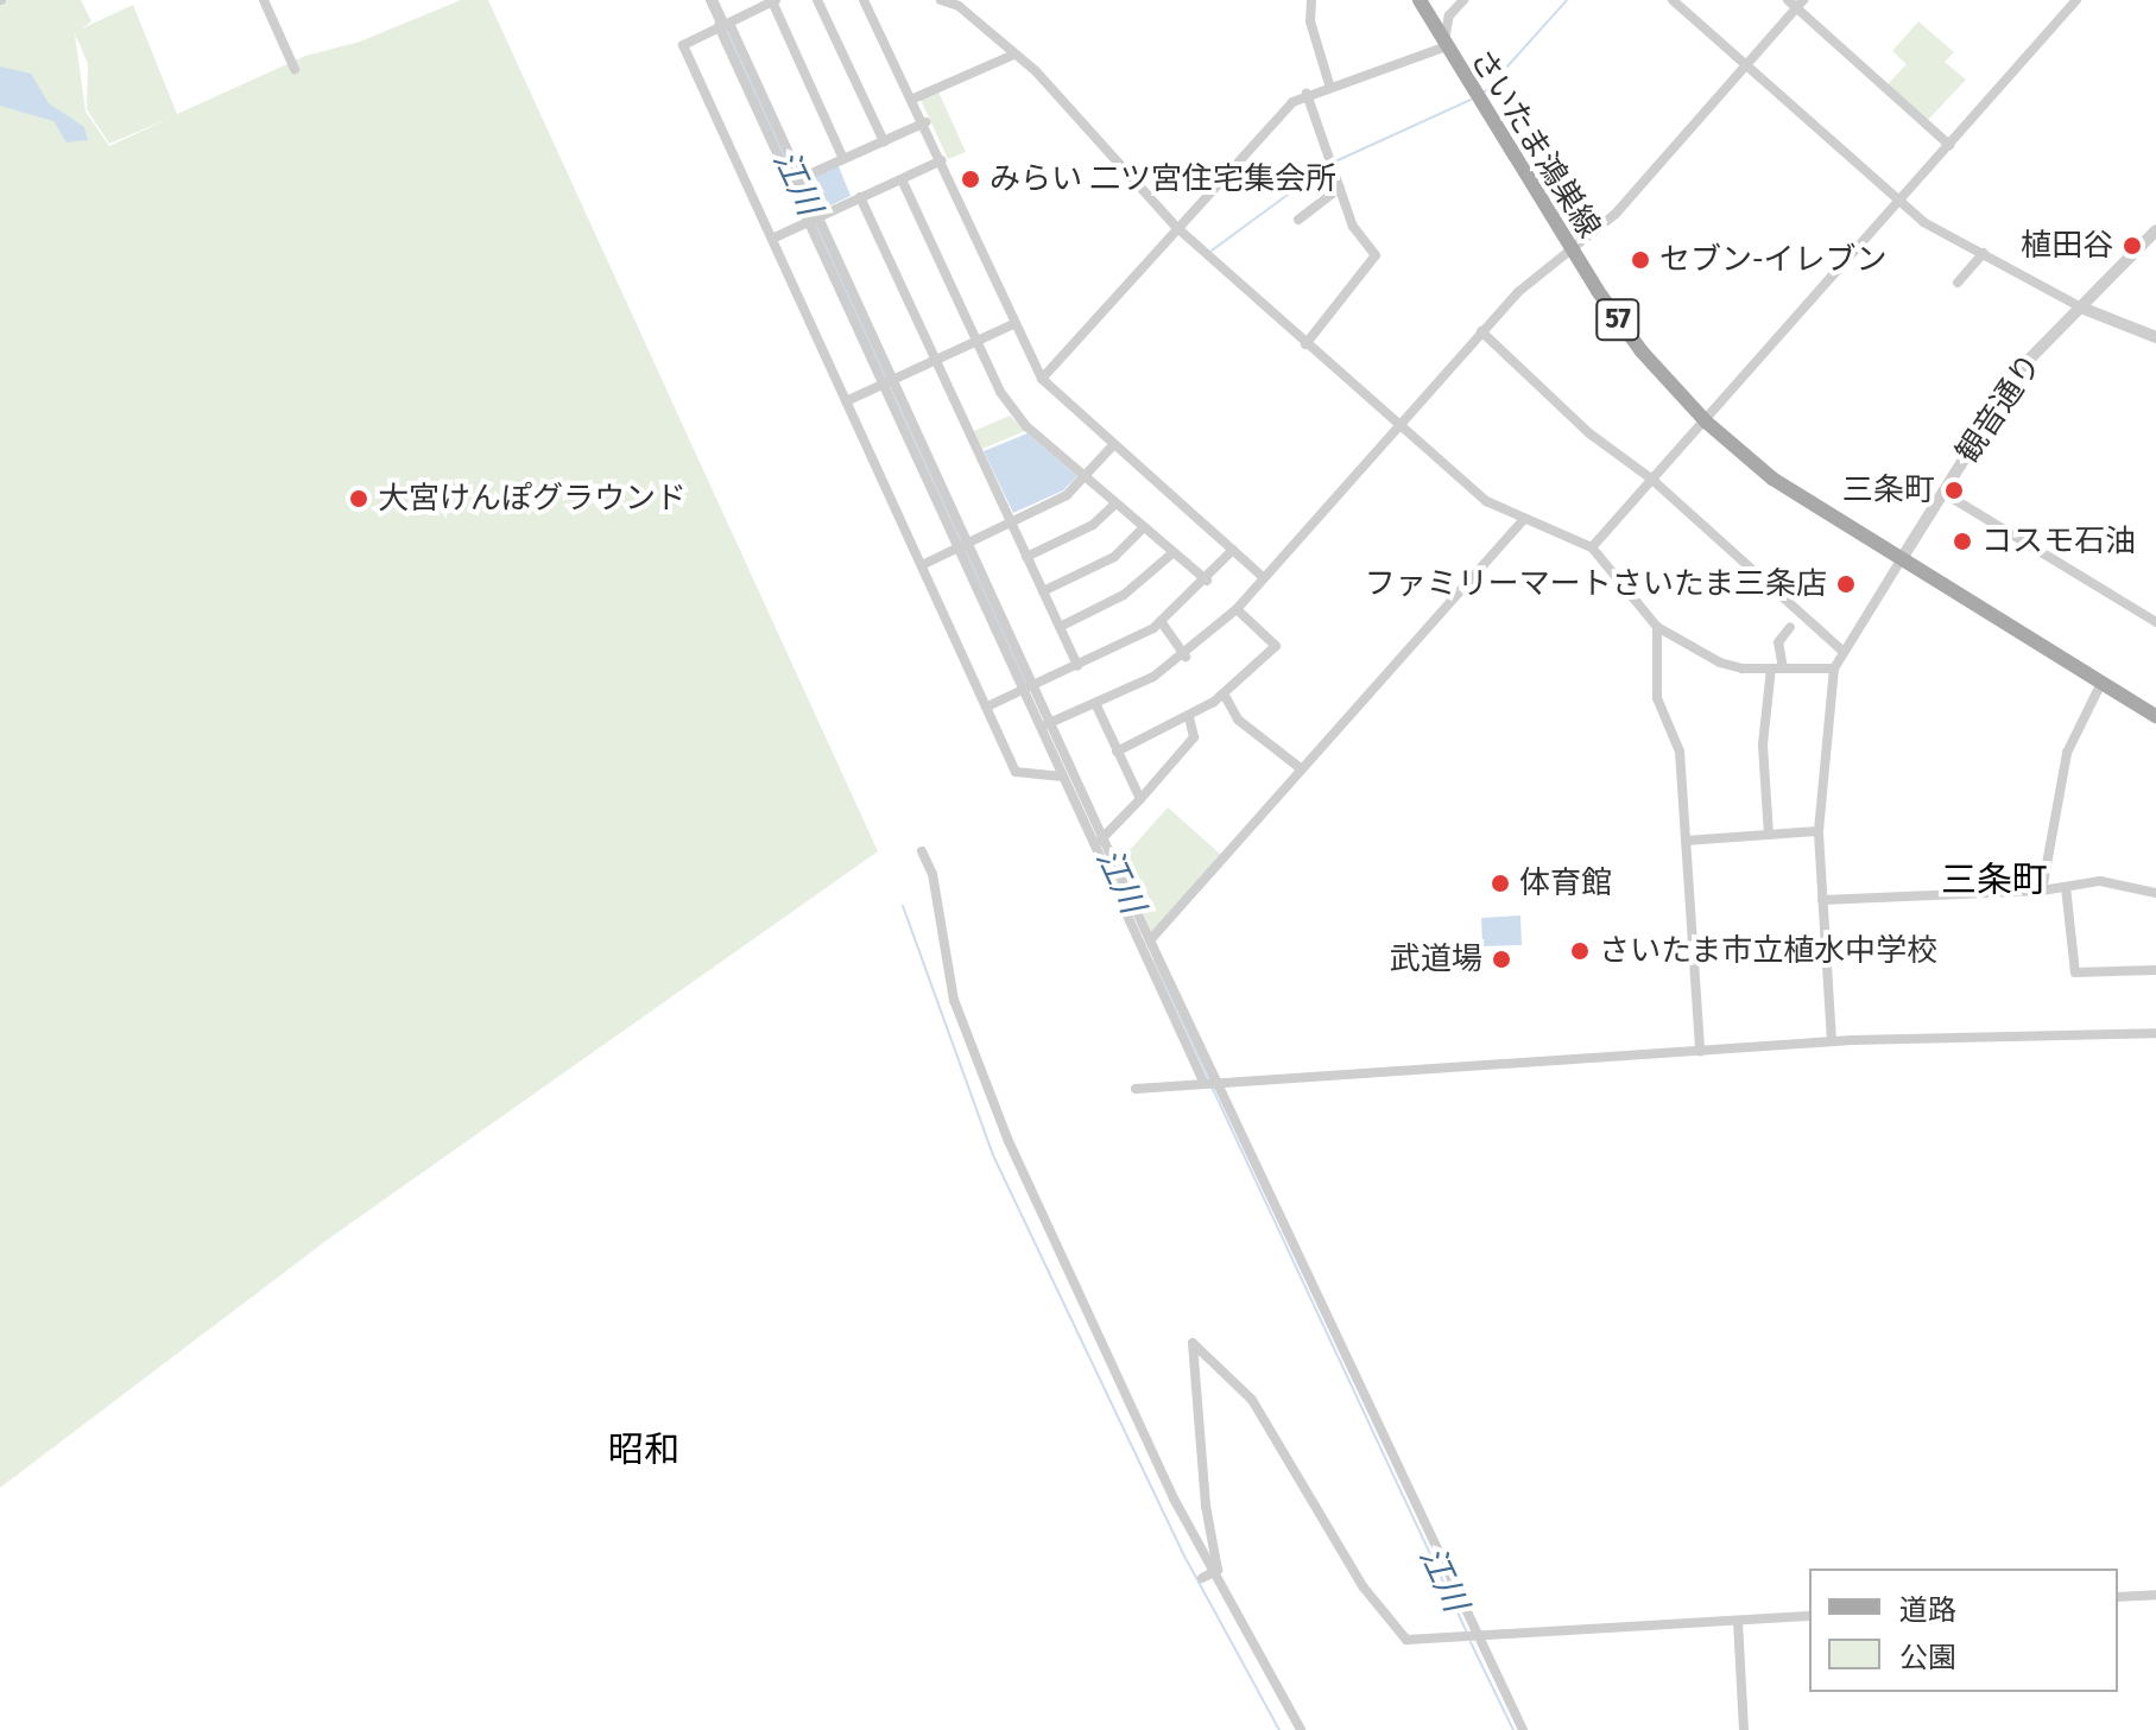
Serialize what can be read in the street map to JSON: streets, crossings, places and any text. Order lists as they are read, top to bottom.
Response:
{
  "streets": {
    "main road": ["さいたま鴻巣線", "57"],
    "street": ["観音通り"]
  },
  "crossings": [
    ["さいたま鴻巣線", "観音通り"]
  ],
  "districts": ["三条町", "昭和"],
  "water": ["江川"],
  "places": [
    "みらい 二ツ宮住宅集会所",
    "植田谷",
    "セブン-イレブン",
    "三条町",
    "大宮けんぽグラウンド",
    "コスモ石油",
    "ファミリーマートさいたま三条店",
    "体育館",
    "さいたま市立植水中学校",
    "武道場"
  ],
  "legend": ["道路", "公園"]
}
